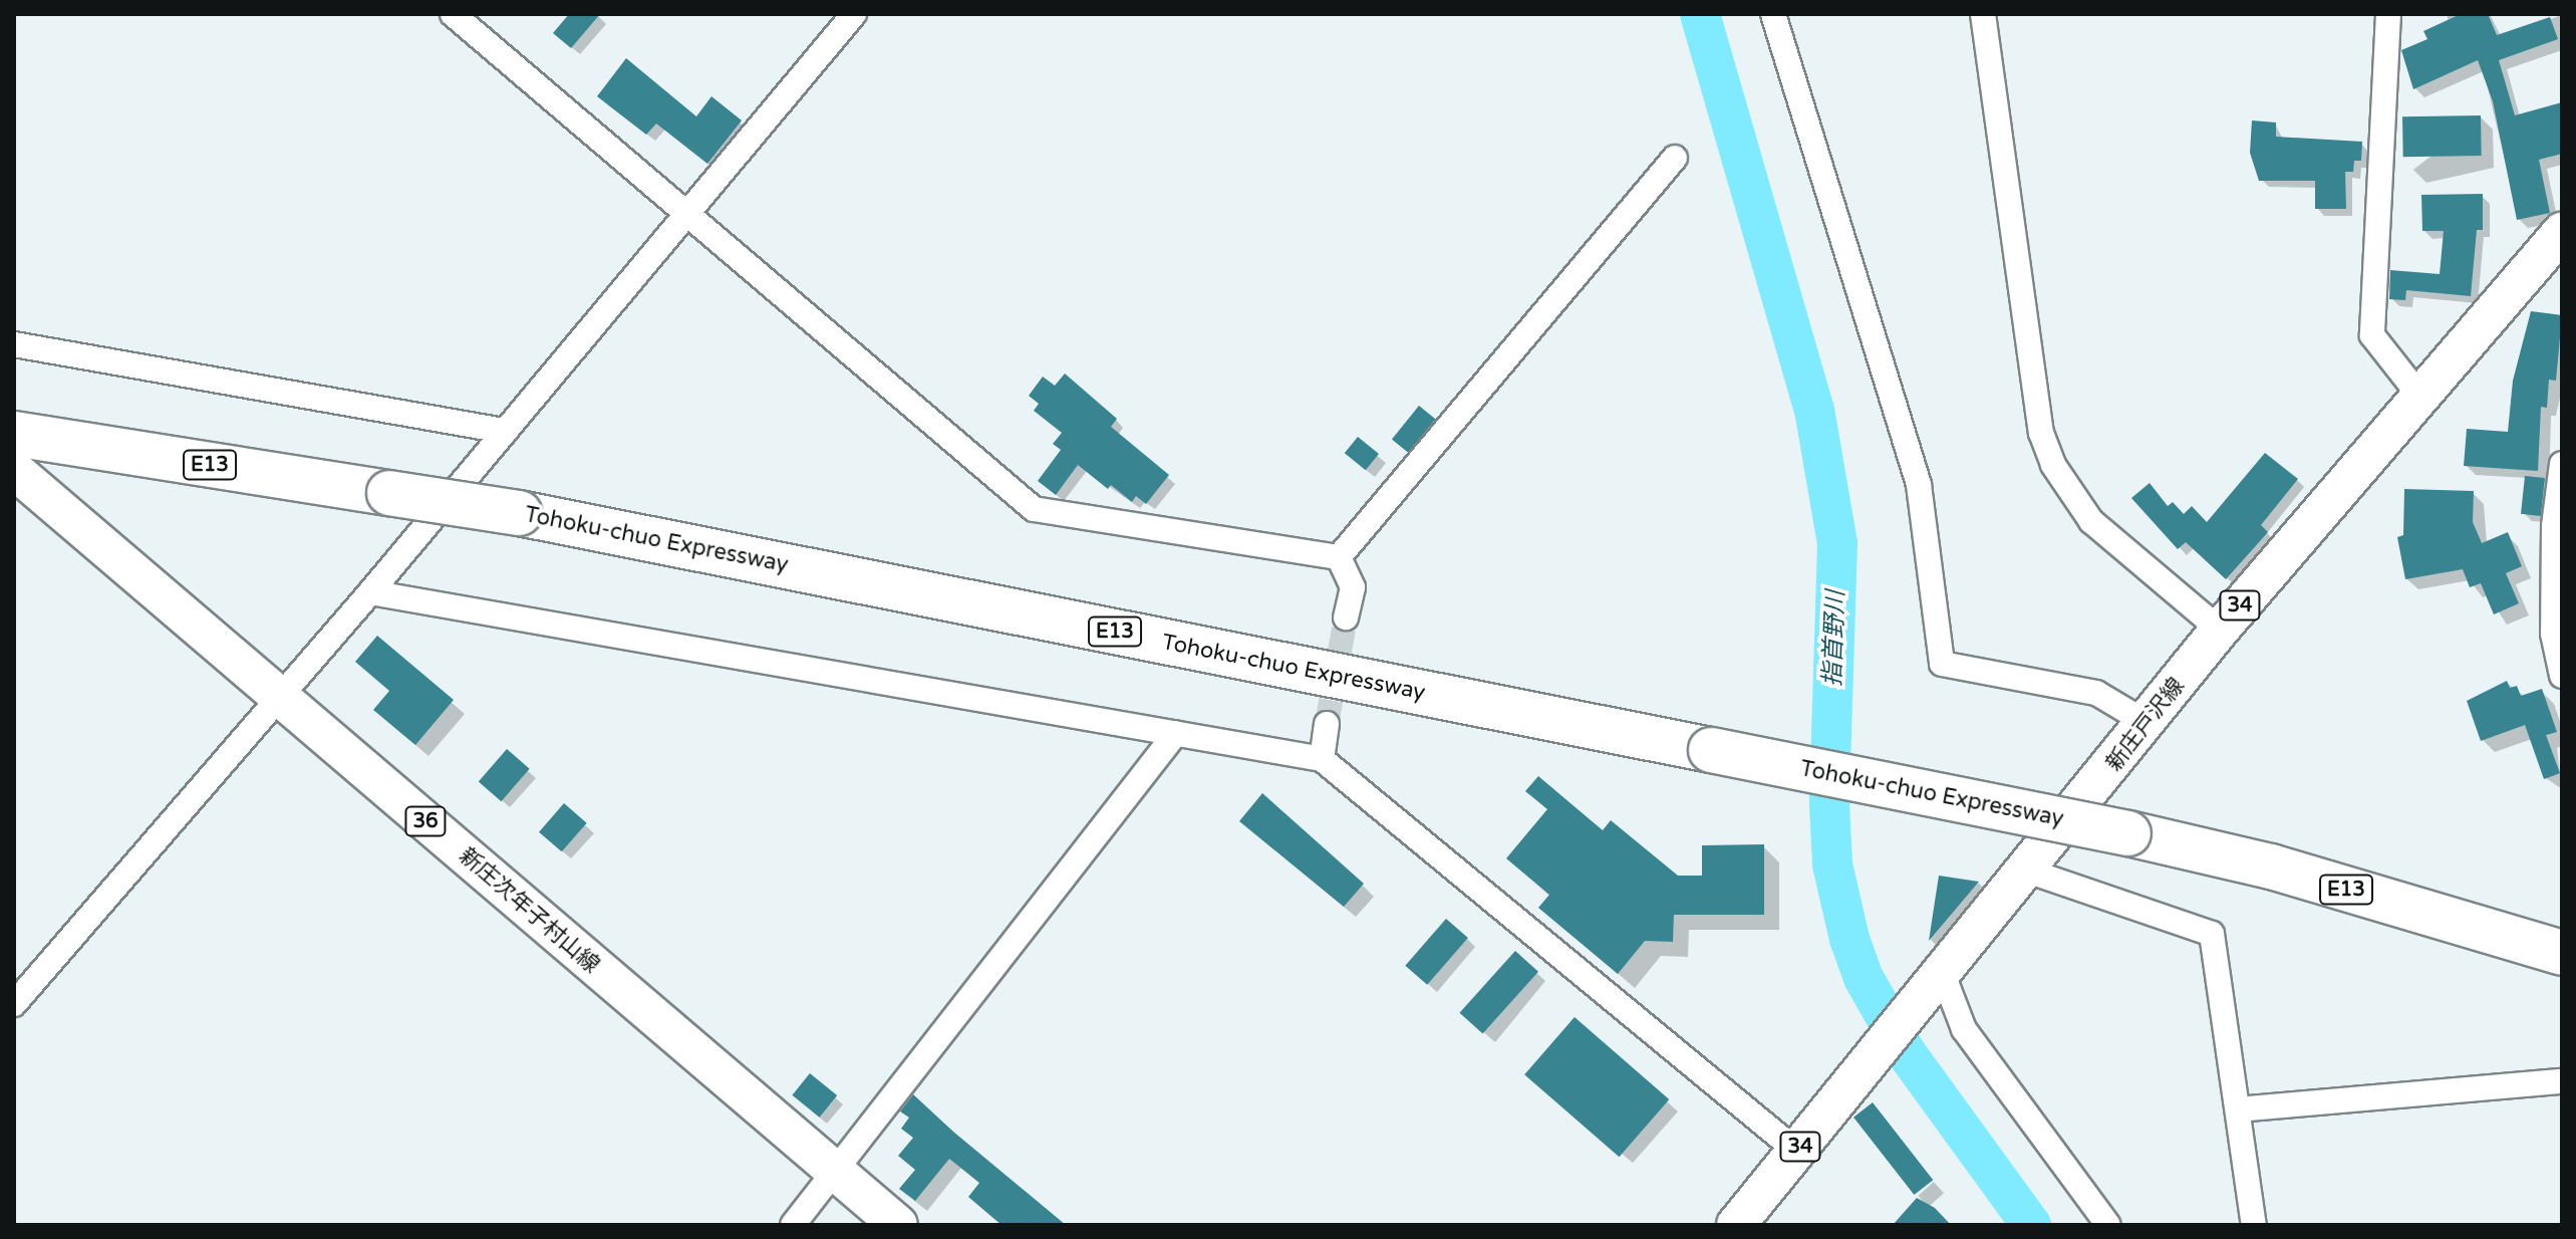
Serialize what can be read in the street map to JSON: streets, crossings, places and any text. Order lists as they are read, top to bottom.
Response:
{
  "streets": {
    "highway": ["E13", "Tohoku-chuo Expressway"],
    "main road": [
      "34",
      "新庄戸沢線",
      "36",
      "新庄次年子村山線"
    ]
  },
  "crossings": [
    ["Tohoku-chuo Expressway", "新庄次年子村山線"]
  ],
  "water": ["指首野川"]
}
